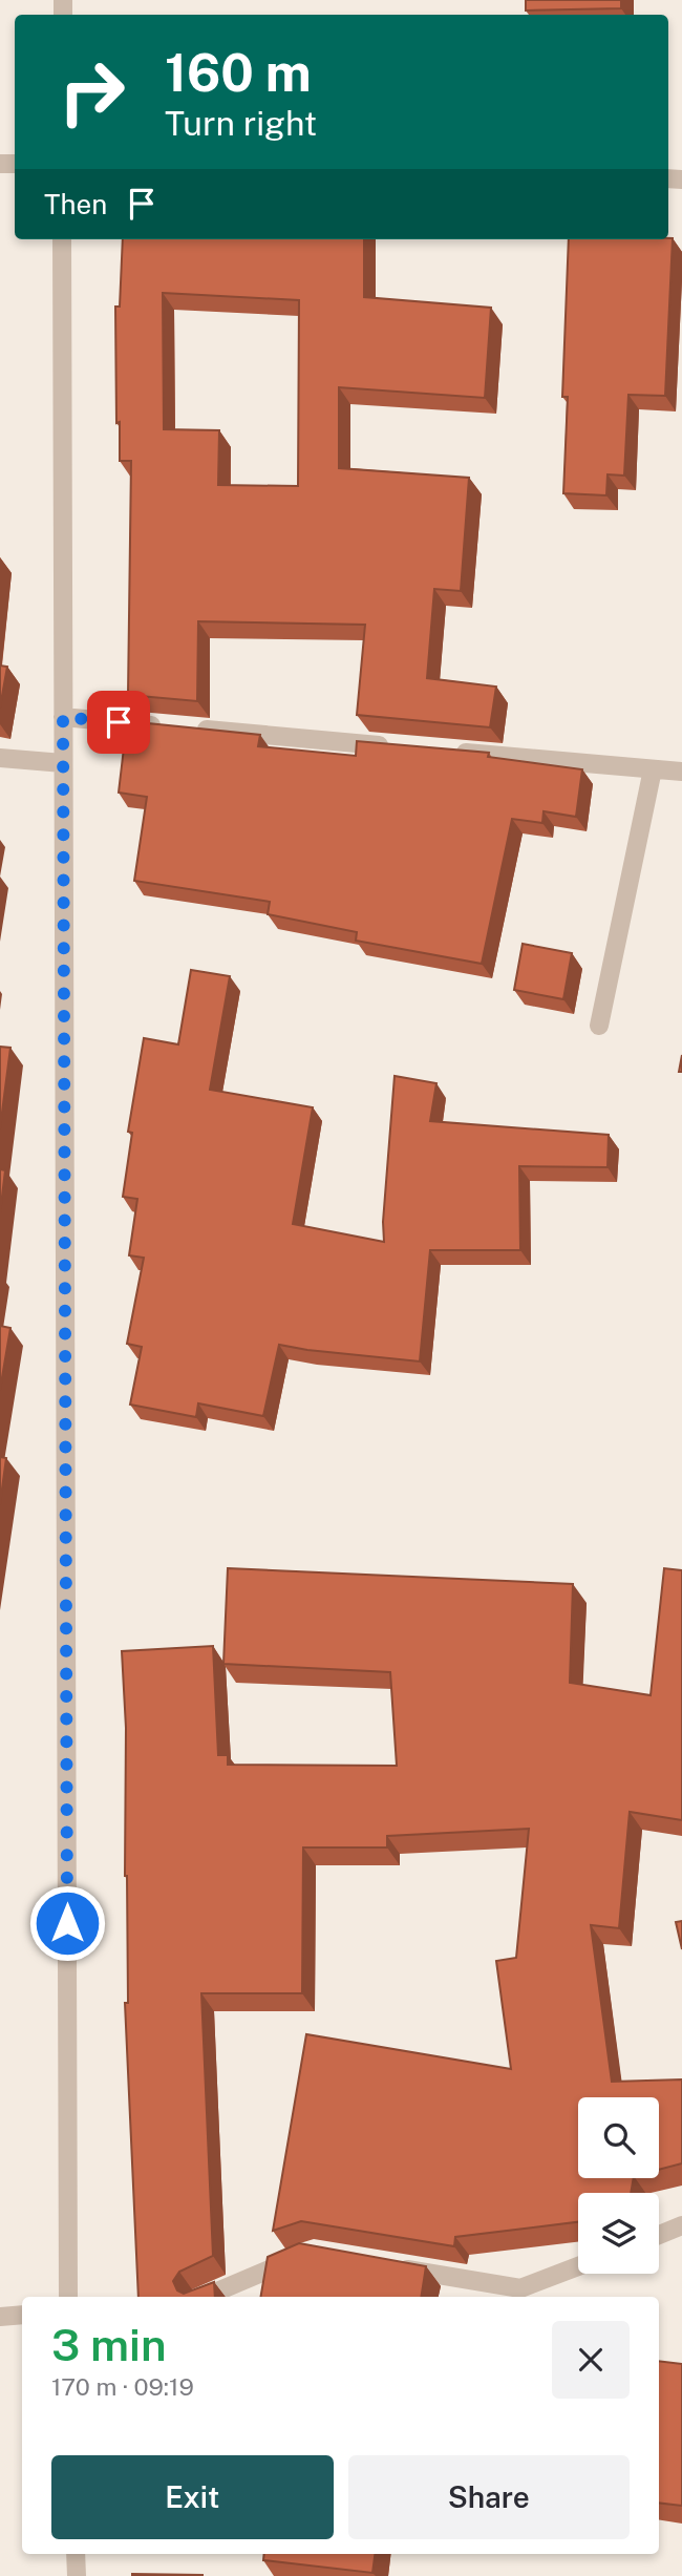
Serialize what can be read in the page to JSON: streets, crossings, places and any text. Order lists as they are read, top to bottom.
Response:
{
  "page": {
    "turn": ["160 m", "Turn right"],
    "then": "Then",
    "heading": ["3 min", "170 m · 09:19"],
    "buttons": ["Exit", "Share"]
  }
}
